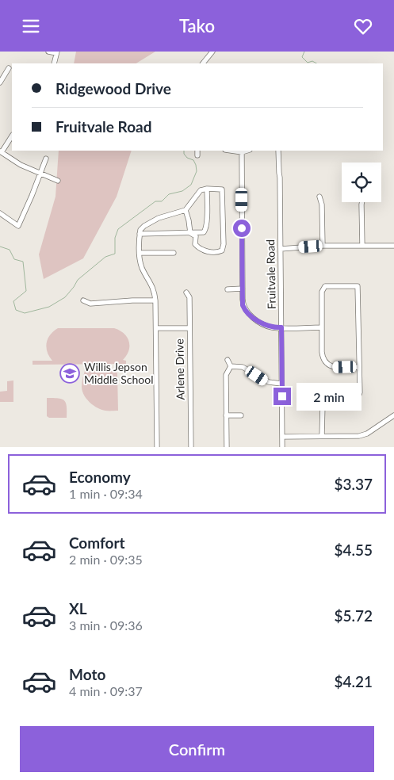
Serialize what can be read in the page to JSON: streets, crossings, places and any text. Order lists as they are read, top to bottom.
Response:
{
  "streets": {
    "street": ["Fruitvale Road", "Arlene Drive"]
  },
  "places": {
    "school or university": ["Willis Jepson Middle School"]
  },
  "page": {
    "header": "Tako",
    "banner": ["Ridgewood Drive", "Fruitvale Road"],
    "bubble": "2 min",
    "list": [
      {
        "name": "Economy",
        "note": "1 min · 09:34",
        "value": "$3.37"
      },
      {
        "name": "Comfort",
        "note": "2 min · 09:35",
        "value": "$4.55"
      },
      {
        "name": "XL",
        "note": "3 min · 09:36",
        "value": "$5.72"
      },
      {
        "name": "Moto",
        "note": "4 min · 09:37",
        "value": "$4.21"
      }
    ],
    "buttons": "Confirm"
  }
}
